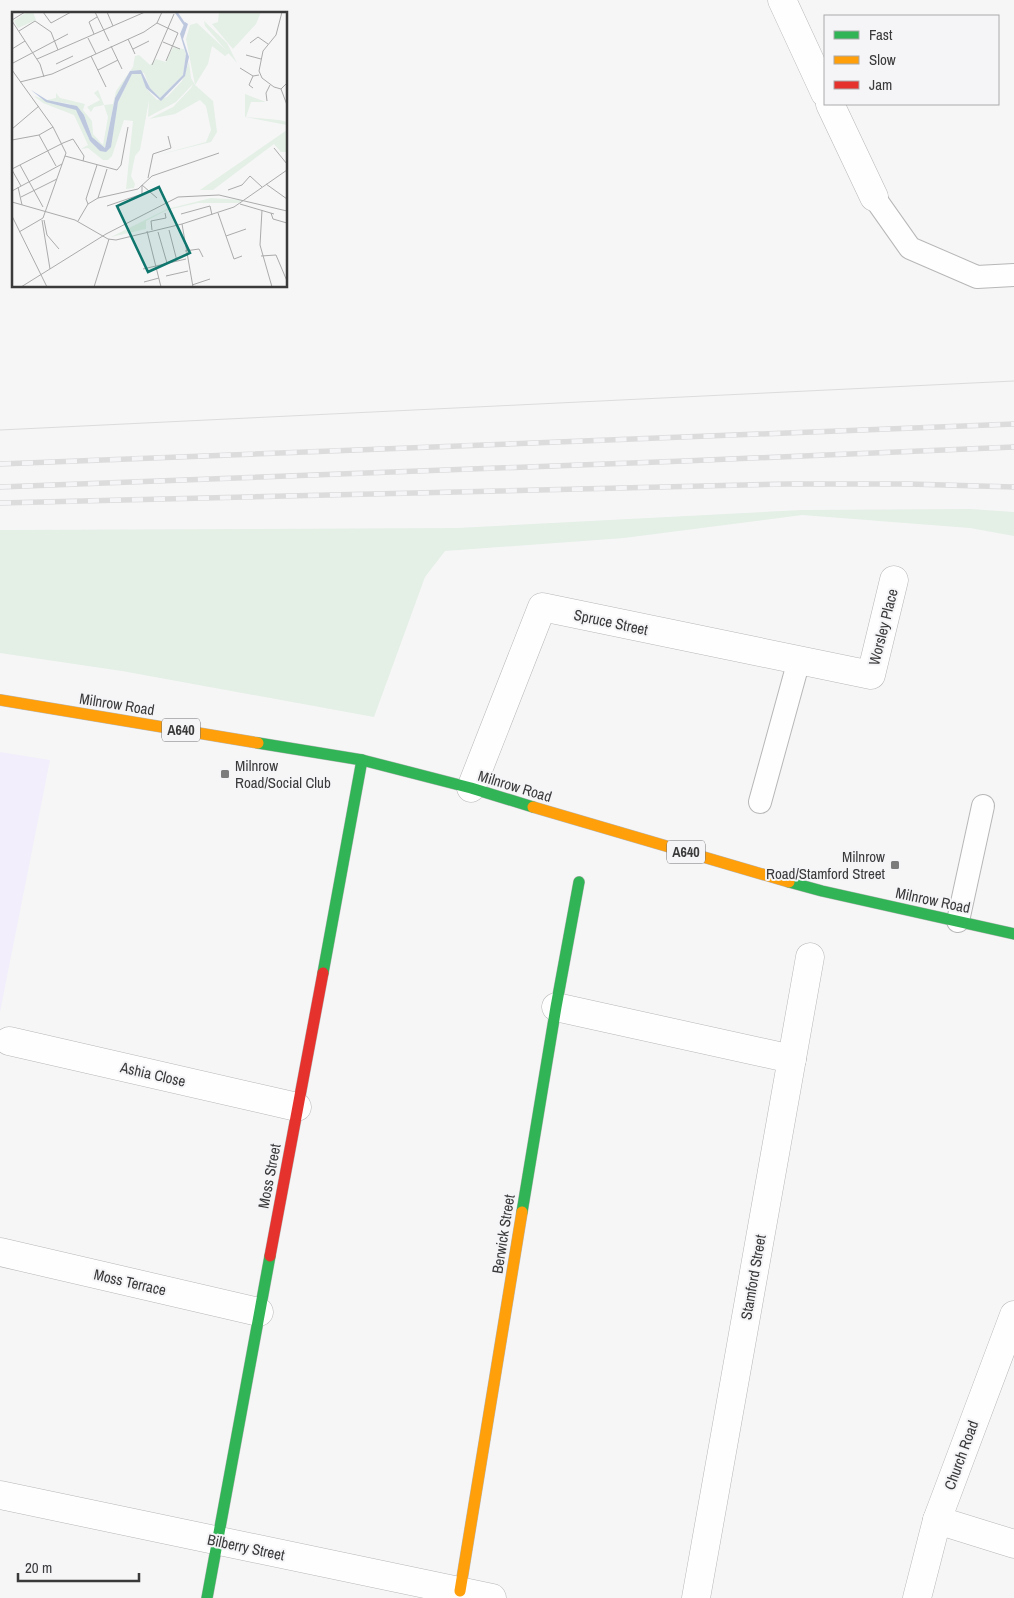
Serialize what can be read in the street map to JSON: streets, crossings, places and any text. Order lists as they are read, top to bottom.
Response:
{
  "streets": {
    "street": [
      "Spruce Street",
      "Worsley Place",
      "Milnrow Road",
      "A640",
      "Ashia Close",
      "Moss Street",
      "Berwick Street",
      "Stamford Street",
      "Moss Terrace",
      "Church Road",
      "Bilberry Street"
    ]
  },
  "crossings": [
    ["Spruce Street", "Worsley Place"],
    ["Spruce Street", "Milnrow Road"],
    ["Milnrow Road", "Moss Street"],
    ["Ashia Close", "Moss Street"],
    ["Moss Street", "Moss Terrace"],
    ["Moss Street", "Bilberry Street"],
    ["Berwick Street", "Bilberry Street"]
  ],
  "places": {
    "transit": ["Milnrow Road/Social Club", "Milnrow Road/Stamford Street"]
  },
  "legend": ["Fast", "Slow", "Jam"],
  "scale_bar": "20 m"
}
